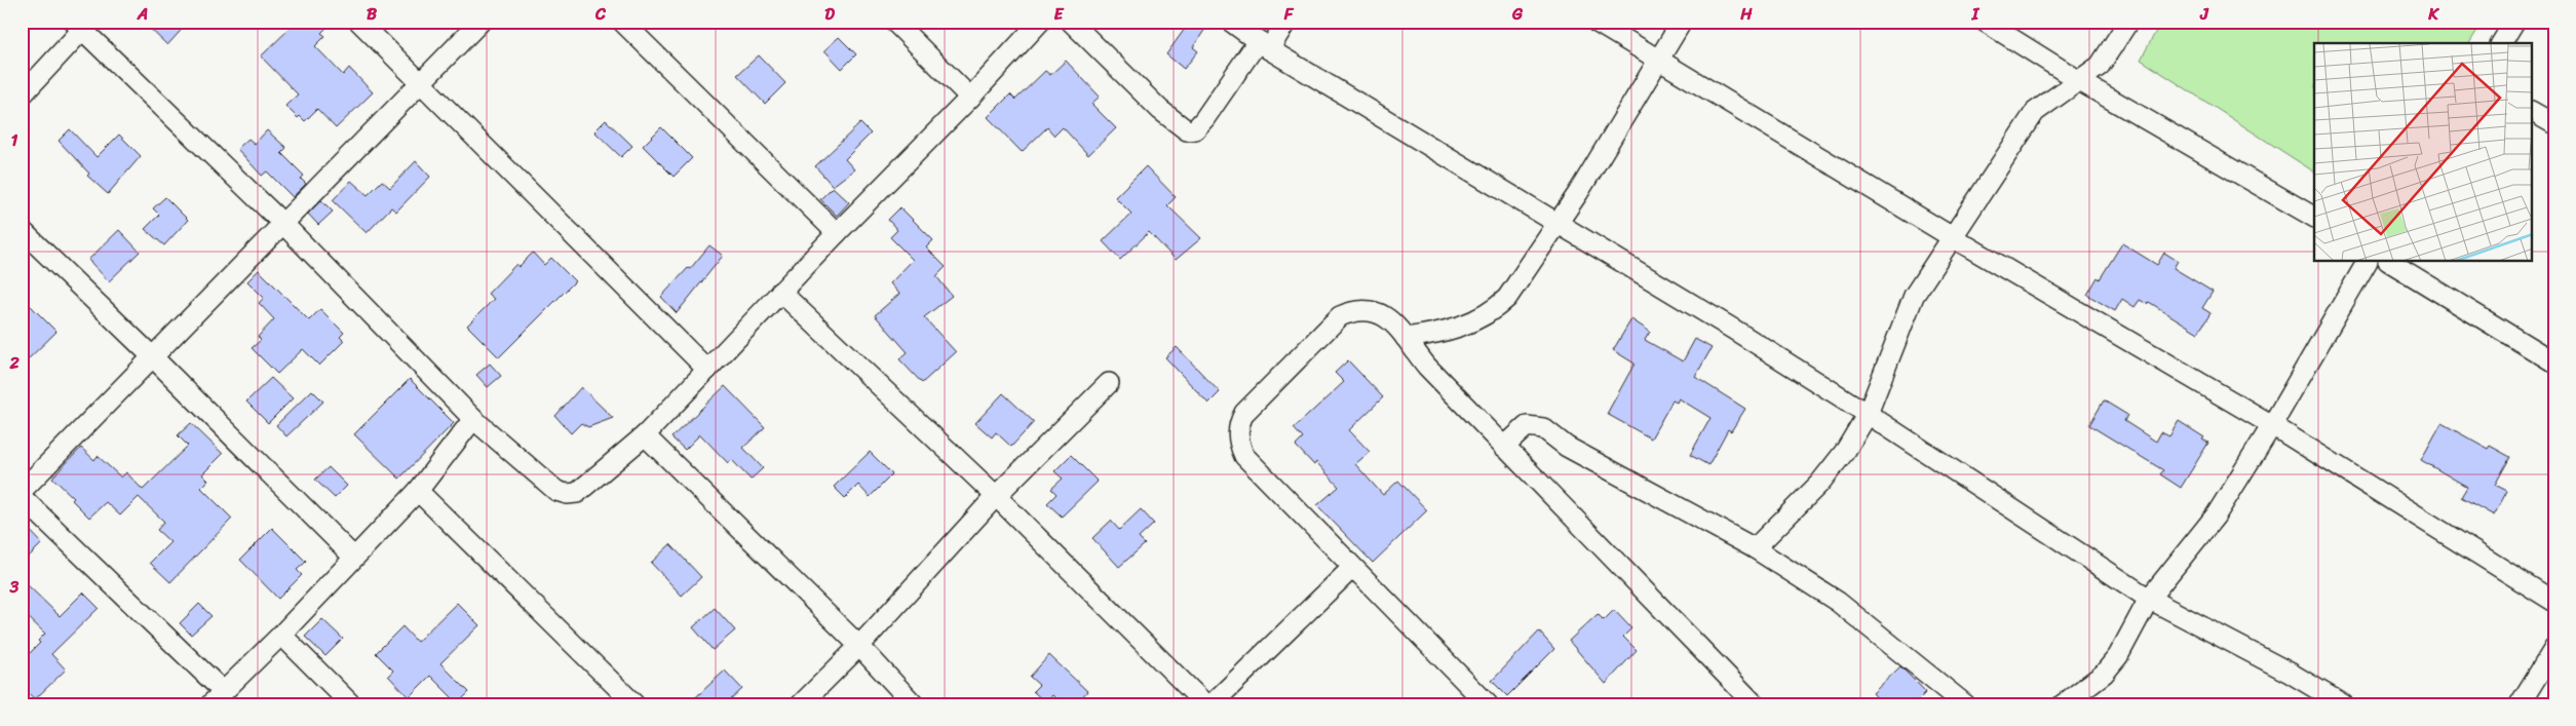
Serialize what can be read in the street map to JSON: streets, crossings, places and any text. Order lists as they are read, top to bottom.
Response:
{
  "grid": {
    "columns": [
      "A",
      "B",
      "C",
      "D",
      "E",
      "F",
      "G",
      "H",
      "I",
      "J",
      "K"
    ],
    "rows": ["1", "2", "3"]
  }
}
